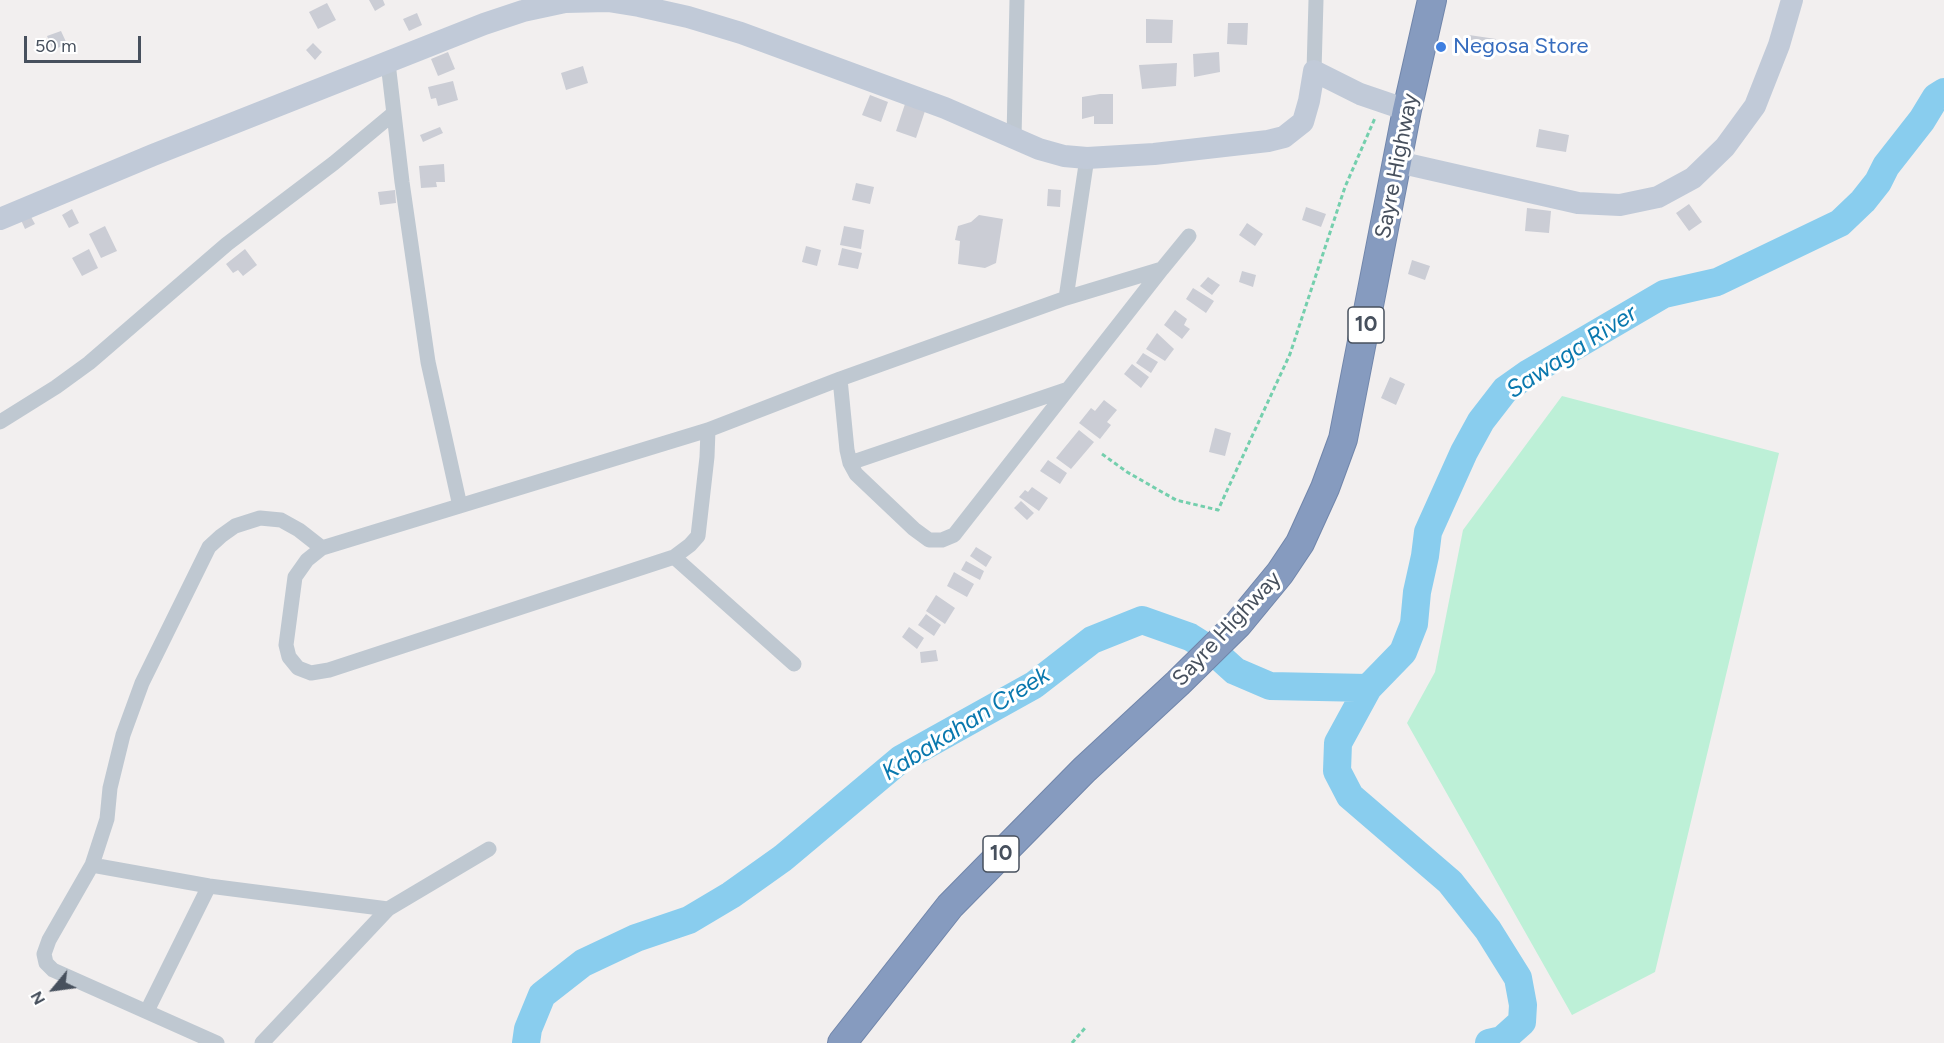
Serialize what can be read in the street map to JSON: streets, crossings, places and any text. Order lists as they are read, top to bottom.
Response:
{
  "streets": {
    "highway": ["Sayre Highway", "10"]
  },
  "water": ["Sawaga River", "Kabakahan Creek"],
  "places": ["Negosa Store"],
  "scale_bar": "50 m",
  "north": "bottom left"
}
